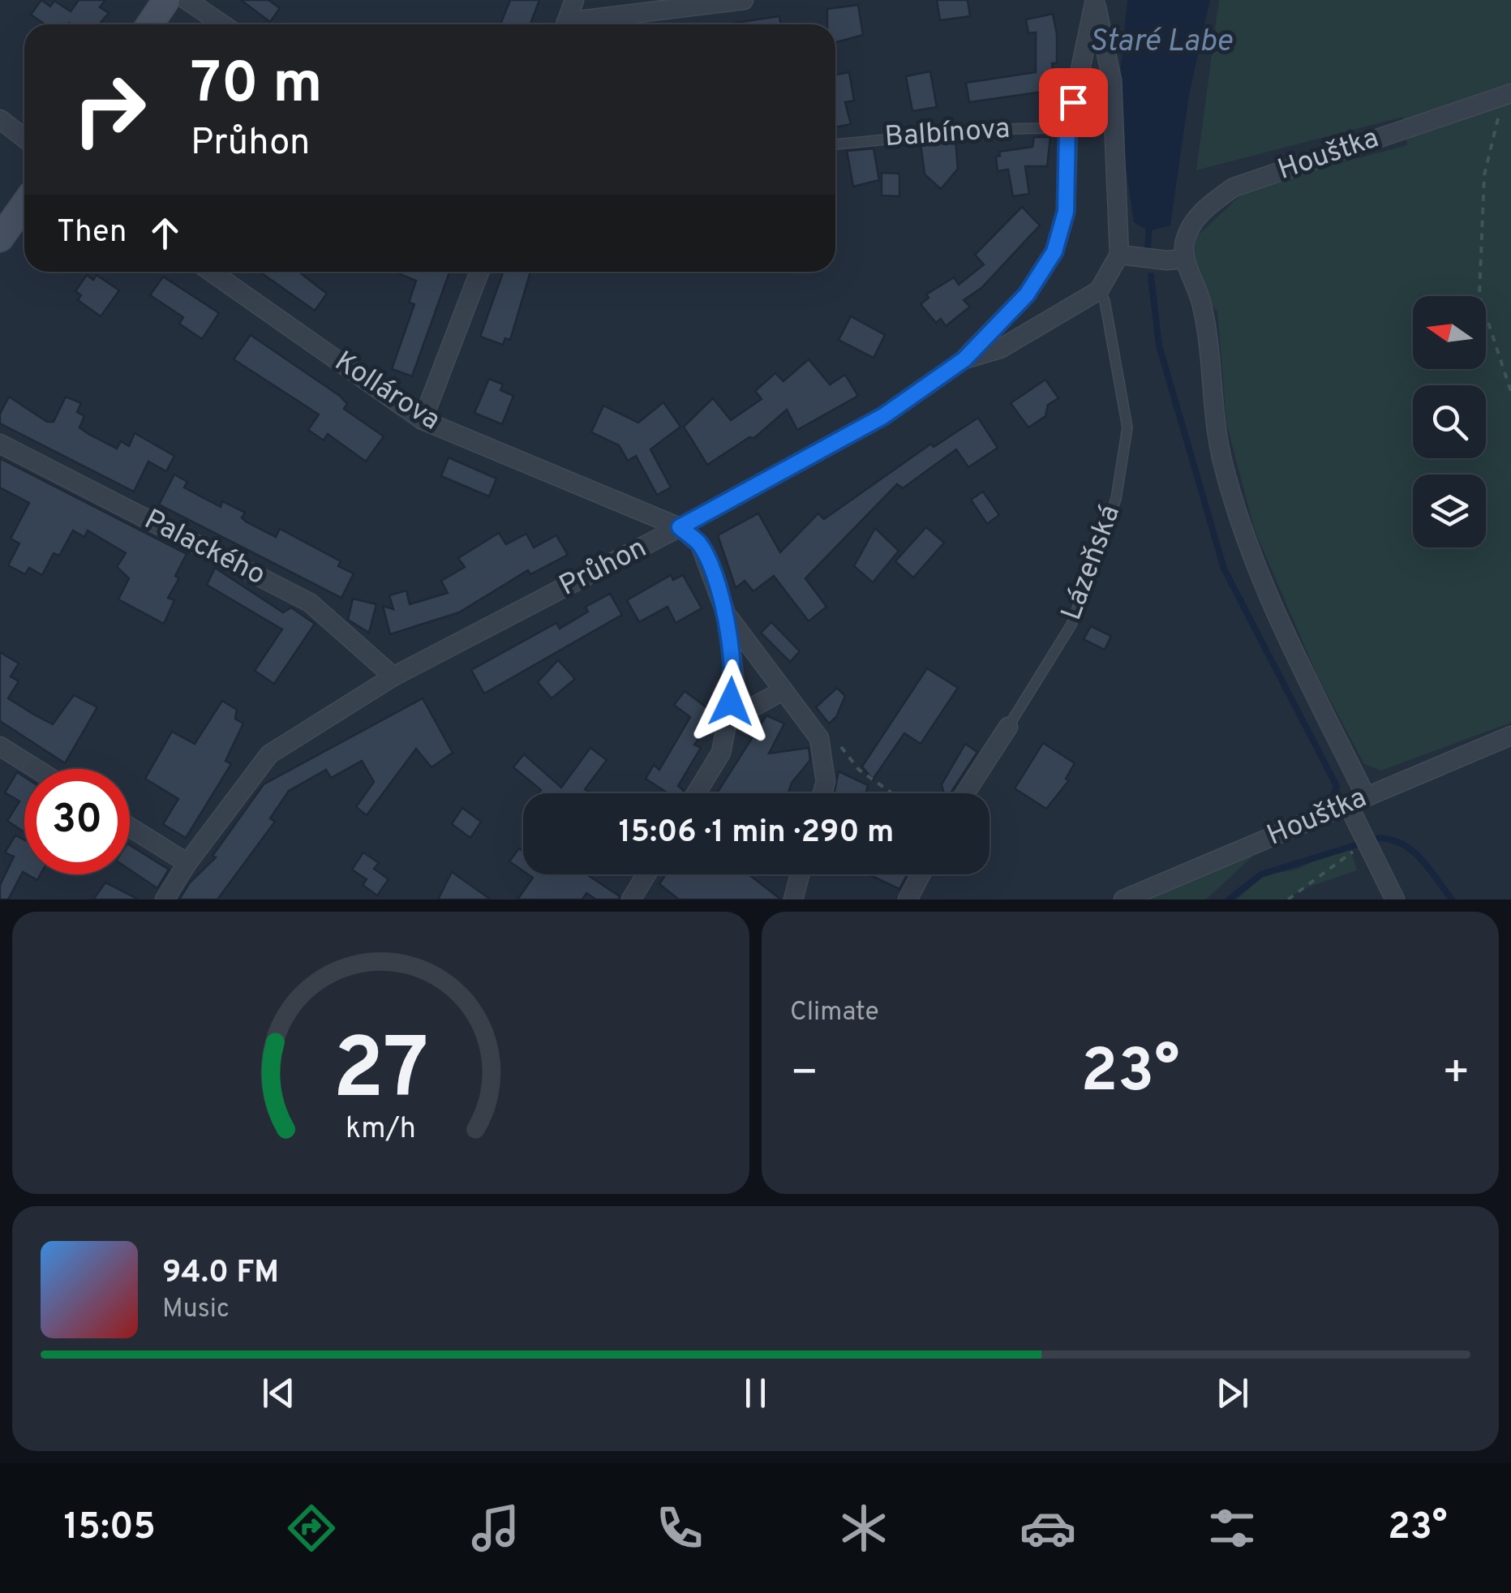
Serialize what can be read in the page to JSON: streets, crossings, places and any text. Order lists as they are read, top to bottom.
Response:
{
  "streets": {
    "street": [
      "Houštka",
      "Kollárova",
      "Palackého",
      "Lázeňská",
      "Průhon"
    ],
    "lane": ["Balbínova"]
  },
  "crossings": [
    ["Kollárova", "Průhon"],
    ["Palackého", "Průhon"],
    ["Lázeňská", "Průhon"]
  ],
  "water": ["Staré Labe"],
  "north": "left",
  "page": {
    "turn": ["70 m", "Průhon"],
    "then": "Then",
    "limit": "30",
    "trip": "15:06 · 1 min · 290 m",
    "tile": "Climate",
    "heat": ["−", "23°", "+"],
    "song": ["94.0 FM", "Music"],
    "tabs": ["15:05", "23°"],
    "gauge": ["27", "km/h"]
  }
}
